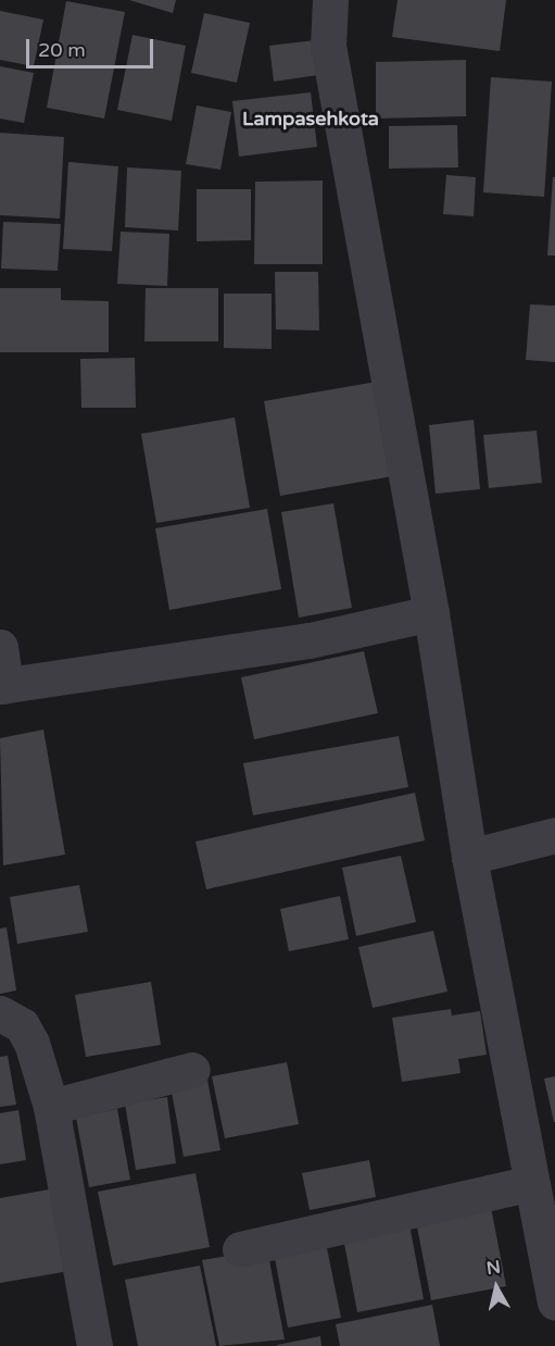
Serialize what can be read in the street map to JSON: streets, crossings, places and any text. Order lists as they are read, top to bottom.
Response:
{
  "districts": ["Lampasehkota"],
  "scale_bar": "20 m",
  "north": "top"
}
